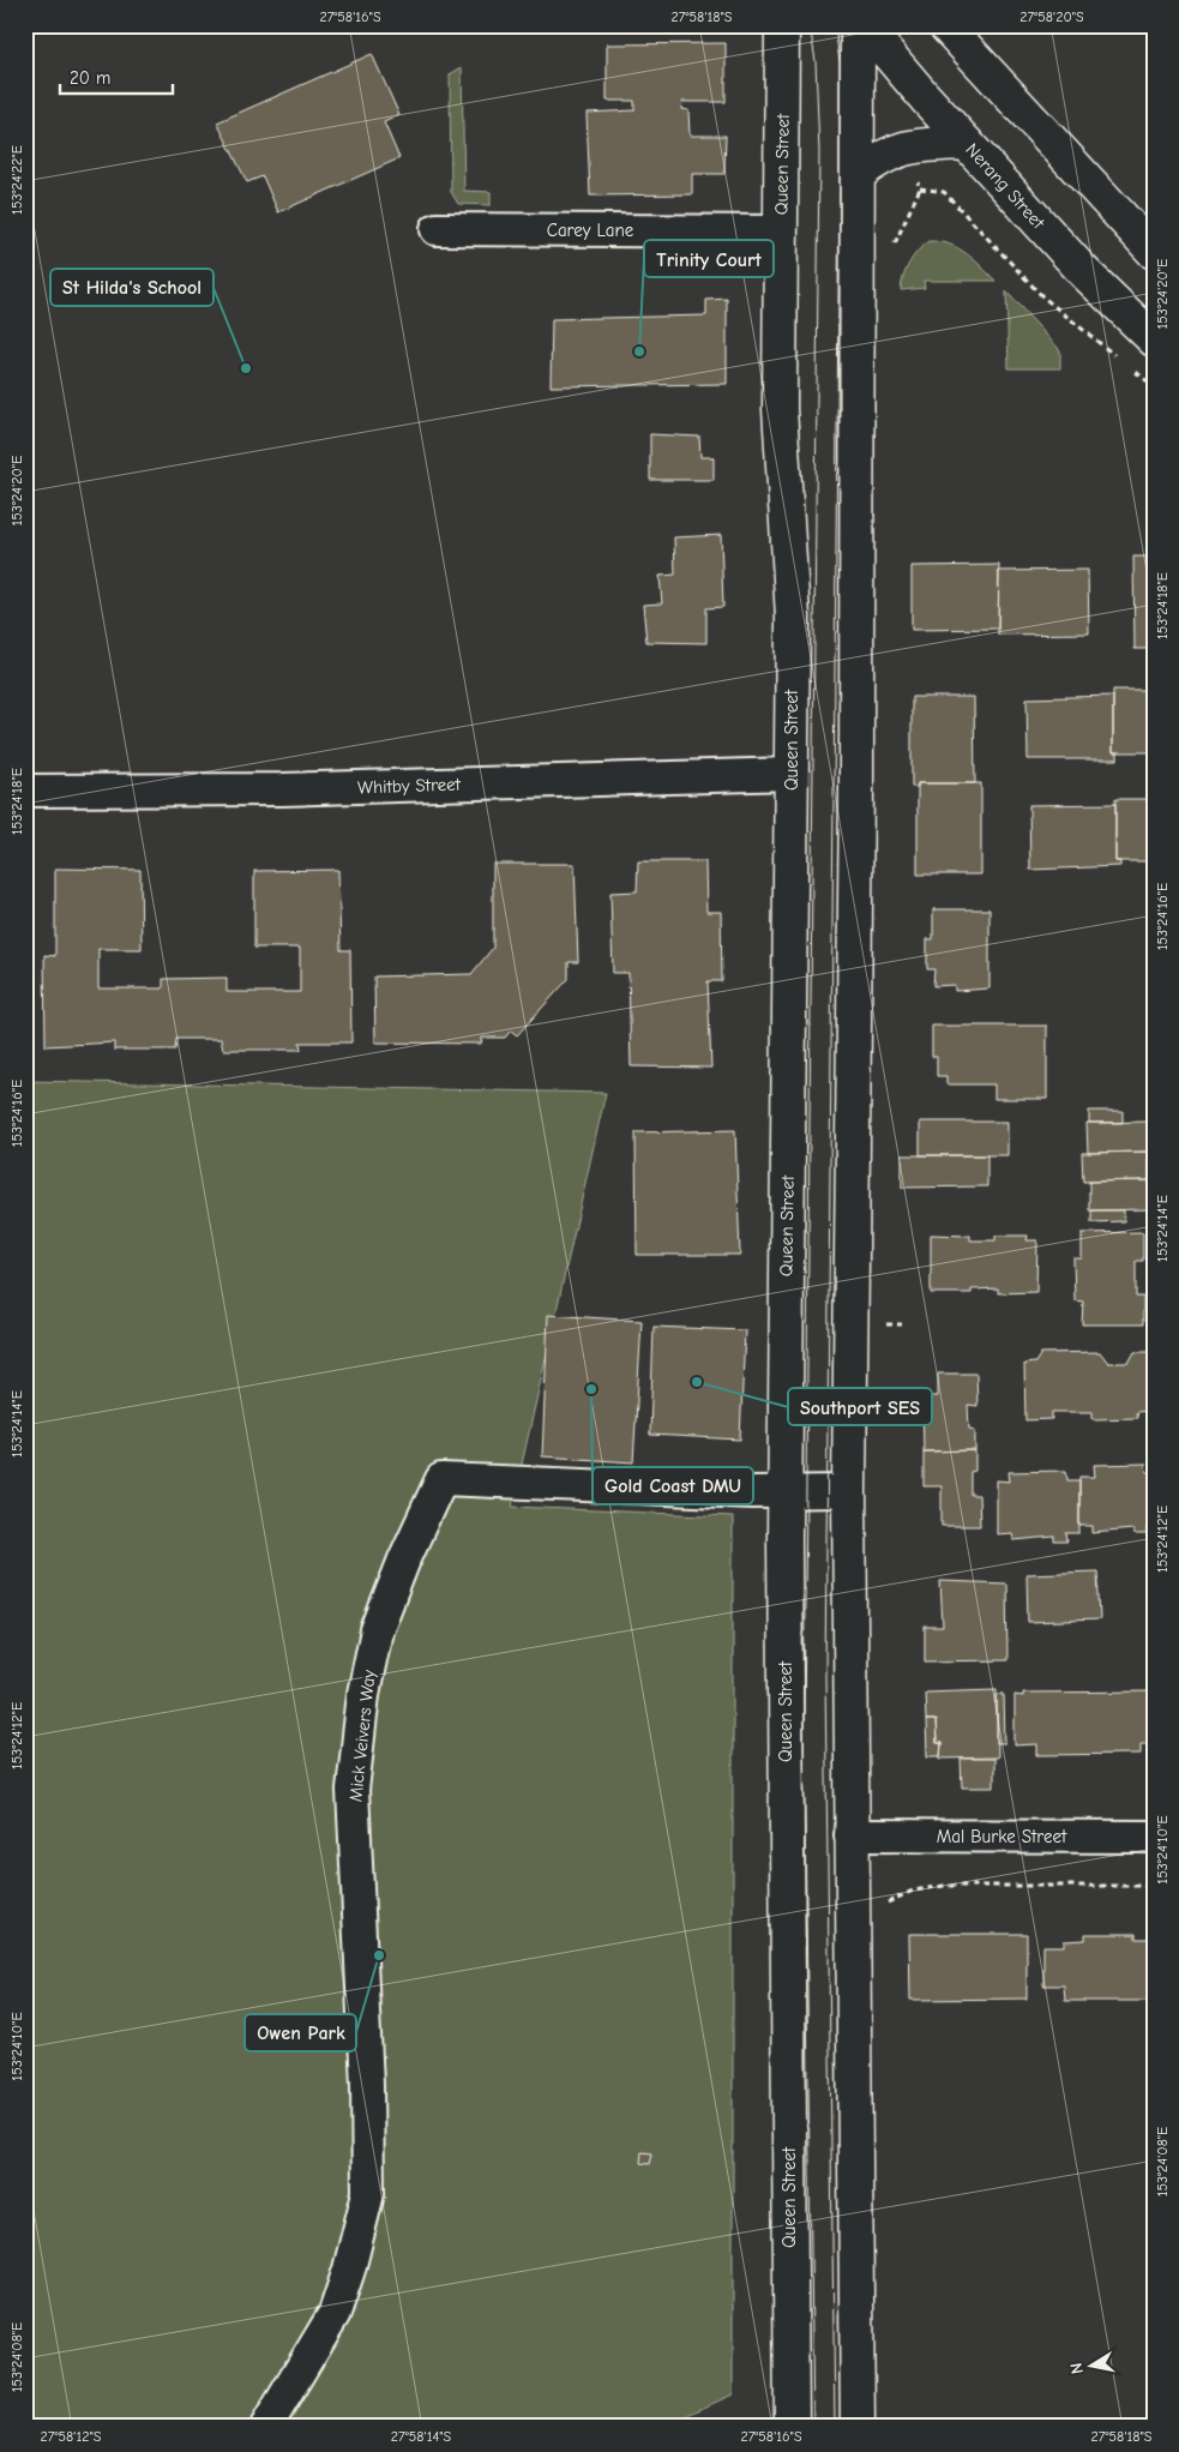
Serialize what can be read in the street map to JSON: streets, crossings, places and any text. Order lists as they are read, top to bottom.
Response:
{
  "streets": {
    "street": [
      "Queen Street",
      "Nerang Street",
      "Carey Lane",
      "Whitby Street",
      "Mick Veivers Way",
      "Mal Burke Street"
    ]
  },
  "crossings": [
    ["Queen Street", "Carey Lane"],
    ["Queen Street", "Whitby Street"],
    ["Queen Street", "Mick Veivers Way"]
  ],
  "places": [
    "Trinity Court",
    "St Hilda's School",
    "Southport SES",
    "Gold Coast DMU",
    "Owen Park"
  ],
  "scale_bar": "20 m",
  "north": "left",
  "coordinates": [
    "27°58'16\"S",
    "27°58'18\"S",
    "27°58'20\"S",
    "153°24'22\"E",
    "153°24'20\"E",
    "153°24'18\"E",
    "153°24'16\"E",
    "153°24'14\"E",
    "153°24'12\"E",
    "153°24'10\"E",
    "153°24'08\"E",
    "27°58'12\"S",
    "27°58'14\"S"
  ]
}
